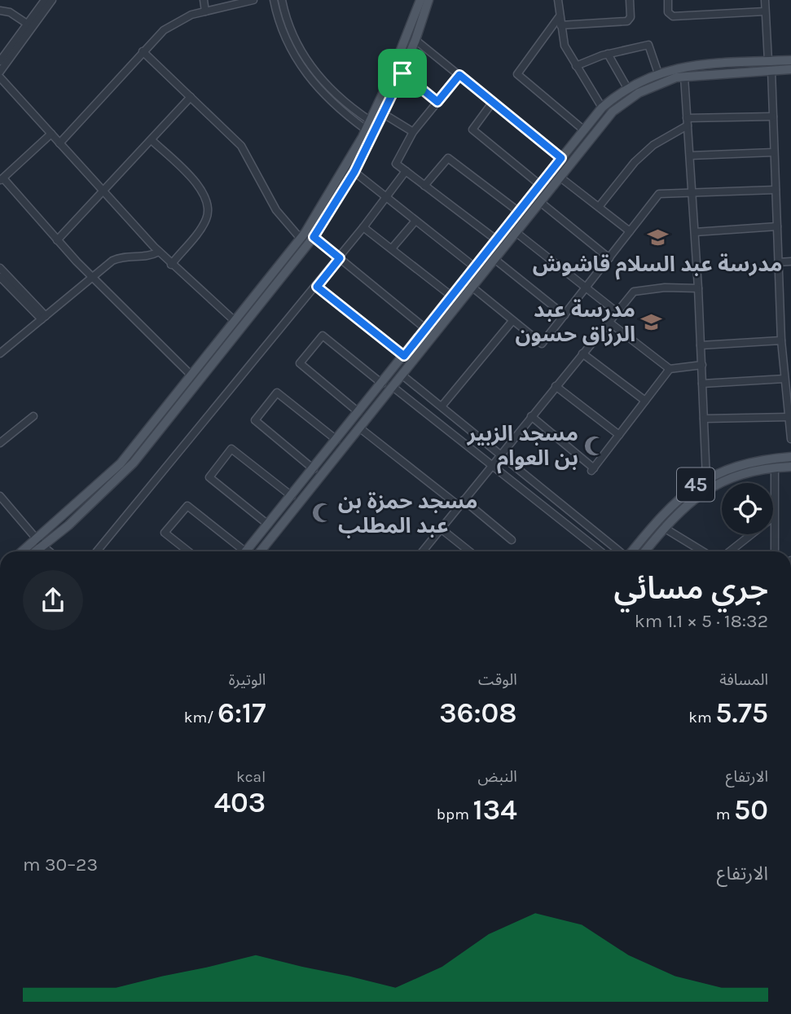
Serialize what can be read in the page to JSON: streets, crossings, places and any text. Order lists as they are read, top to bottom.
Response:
{
  "streets": {
    "main road": ["45"]
  },
  "places": {
    "school or university": ["مدرسة عبد السلام قاشوش", "مدرسة عبد الرزاق حسون"],
    "mosque": ["مسجد الزبير بن العوام", "مسجد حمزة بن عبد المطلب"]
  },
  "page": {
    "heading": ["جري مسائي", "18:32 · 5 × 1.1 km"],
    "stats": [
      ["المسافة", "5.75 km"],
      ["الوقت", "36:08"],
      ["الوتيرة", "6:17 /km"],
      ["الارتفاع", "50 m"],
      ["النبض", "134 bpm"],
      ["kcal", "403"]
    ],
    "chart": ["الارتفاع", "23–30 m"]
  }
}
